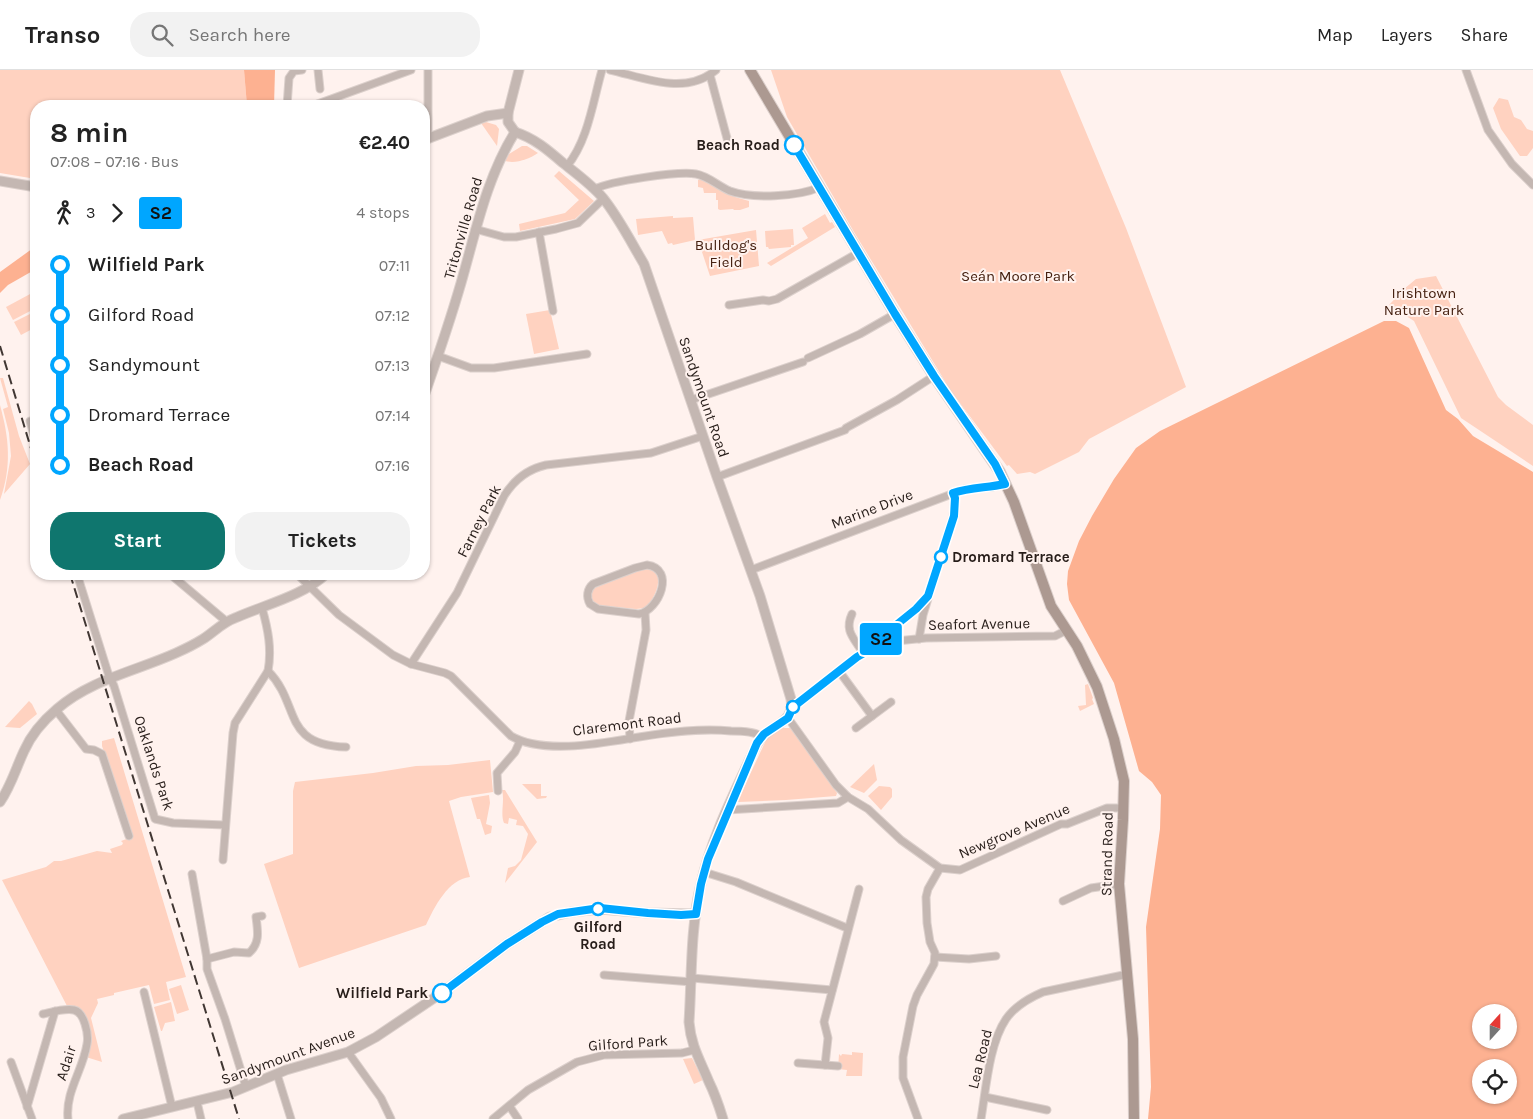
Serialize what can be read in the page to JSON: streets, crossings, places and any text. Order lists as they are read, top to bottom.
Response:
{
  "streets": {
    "main road": ["Strand Road"],
    "street": [
      "Tritonville Road",
      "Sandymount Road",
      "Marine Drive",
      "Farney Park",
      "Seafort Avenue",
      "Claremont Road",
      "Oaklands Park",
      "Newgrove Avenue",
      "Gilford Park",
      "Sandymount Avenue",
      "Lea Road",
      "Adair"
    ]
  },
  "crossings": [
    ["Tritonville Road", "Sandymount Road"],
    ["Sandymount Road", "Marine Drive"],
    ["Sandymount Road", "Farney Park"],
    ["Sandymount Road", "Seafort Avenue"],
    ["Farney Park", "Claremont Road"],
    ["Seafort Avenue", "Strand Road"],
    ["Newgrove Avenue", "Strand Road"],
    ["Strand Road", "Lea Road"]
  ],
  "parks": ["Bulldog's Field", "Seán Moore Park", "Irishtown Nature Park"],
  "places": [
    "Beach Road",
    "Dromard Terrace",
    "Gilford Road",
    "Wilfield Park"
  ],
  "lines": ["bus line S2"],
  "north": "top",
  "page": {
    "header": "Transo",
    "search": "Search here",
    "nav": ["Map", "Layers", "Share"],
    "on_map": "S2",
    "heading": ["8 min", "07:08 – 07:16 · Bus", "€2.40"],
    "legs": ["3", "S2", "4 stops"],
    "list": [
      {
        "name": "Wilfield Park",
        "value": "07:11"
      },
      {
        "name": "Gilford Road",
        "value": "07:12"
      },
      {
        "name": "Sandymount",
        "value": "07:13"
      },
      {
        "name": "Dromard Terrace",
        "value": "07:14"
      },
      {
        "name": "Beach Road",
        "value": "07:16"
      }
    ],
    "buttons": ["Start", "Tickets"]
  }
}
